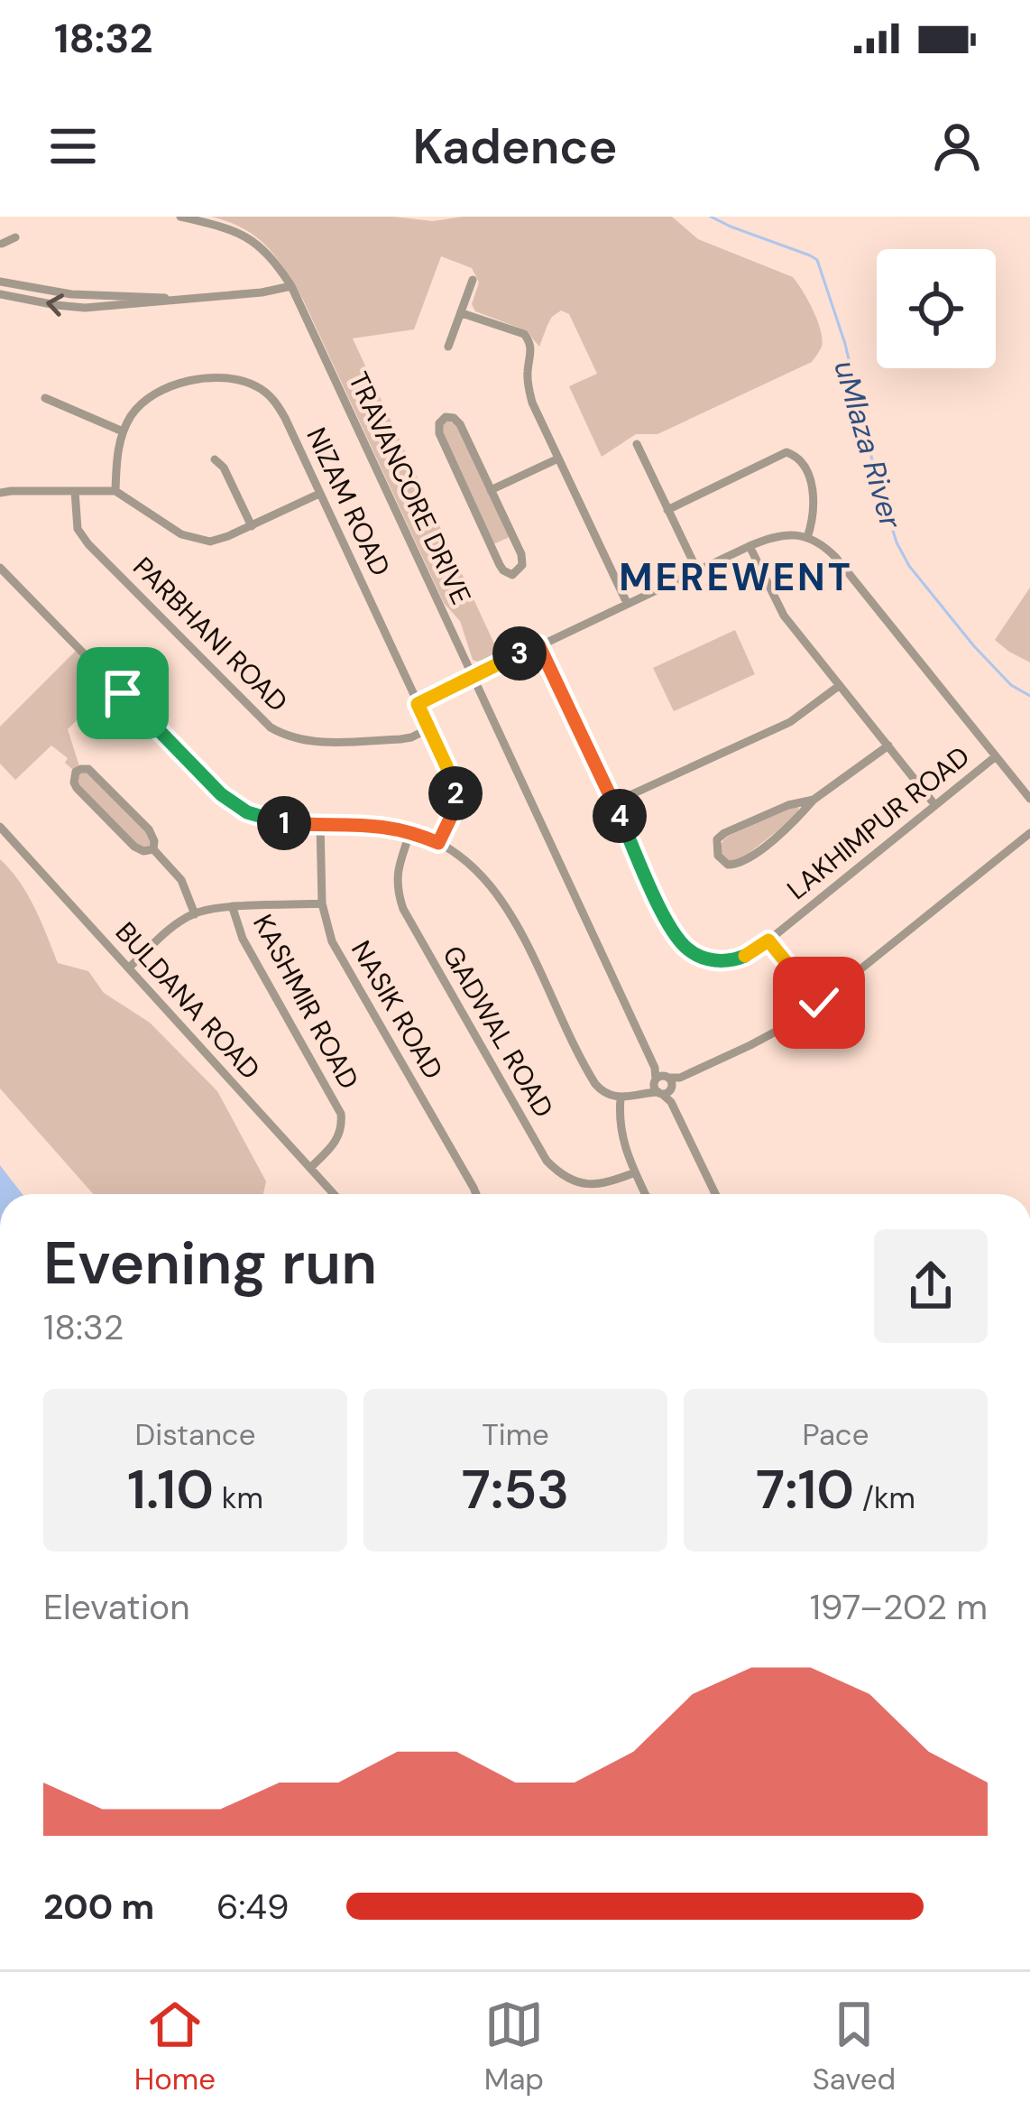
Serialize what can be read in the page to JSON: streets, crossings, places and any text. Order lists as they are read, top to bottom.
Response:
{
  "streets": {
    "street": [
      "TRAVANCORE DRIVE",
      "NIZAM ROAD",
      "PARBHANI ROAD",
      "LAKHIMPUR ROAD",
      "BULDANA ROAD",
      "KASHMIR ROAD",
      "NASIK ROAD",
      "GADWAL ROAD"
    ]
  },
  "crossings": [
    ["NIZAM ROAD", "PARBHANI ROAD"],
    ["BULDANA ROAD", "KASHMIR ROAD"]
  ],
  "districts": ["MEREWENT"],
  "water": ["uMlaza River"],
  "page": {
    "status": "18:32",
    "header": "Kadence",
    "pins": [
      "3",
      "2",
      "4",
      "1"
    ],
    "heading": ["Evening run", "18:32"],
    "stats": [
      ["Distance", "1.10 km"],
      ["Time", "7:53"],
      ["Pace", "7:10 /km"]
    ],
    "chart": ["Elevation", "197–202 m"],
    "list": [
      {
        "name": "200 m",
        "note": "6:49"
      }
    ],
    "tabs": ["Home", "Map", "Saved"]
  }
}
